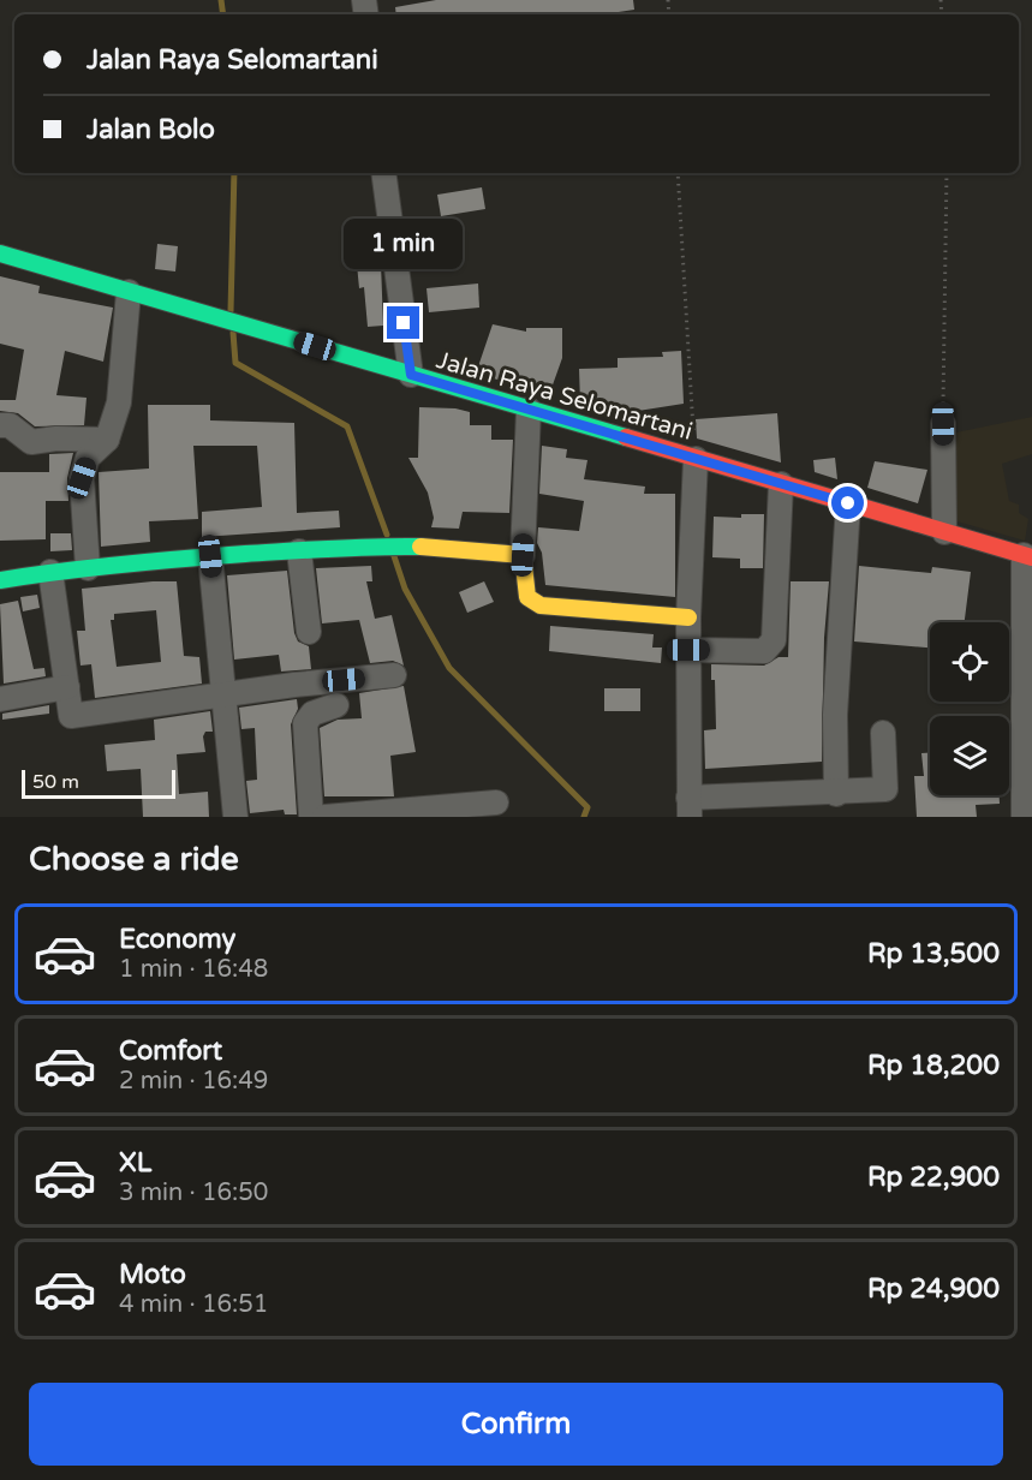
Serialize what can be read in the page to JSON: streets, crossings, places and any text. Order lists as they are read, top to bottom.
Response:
{
  "streets": {
    "main road": ["Jalan Raya Selomartani"]
  },
  "scale_bar": "50 m",
  "page": {
    "banner": ["Jalan Raya Selomartani", "Jalan Bolo"],
    "bubble": "1 min",
    "scale": "50 m",
    "heading": "Choose a ride",
    "list": [
      {
        "name": "Economy",
        "note": "1 min · 16:48",
        "value": "Rp 13,500"
      },
      {
        "name": "Comfort",
        "note": "2 min · 16:49",
        "value": "Rp 18,200"
      },
      {
        "name": "XL",
        "note": "3 min · 16:50",
        "value": "Rp 22,900"
      },
      {
        "name": "Moto",
        "note": "4 min · 16:51",
        "value": "Rp 24,900"
      }
    ],
    "buttons": "Confirm"
  }
}
